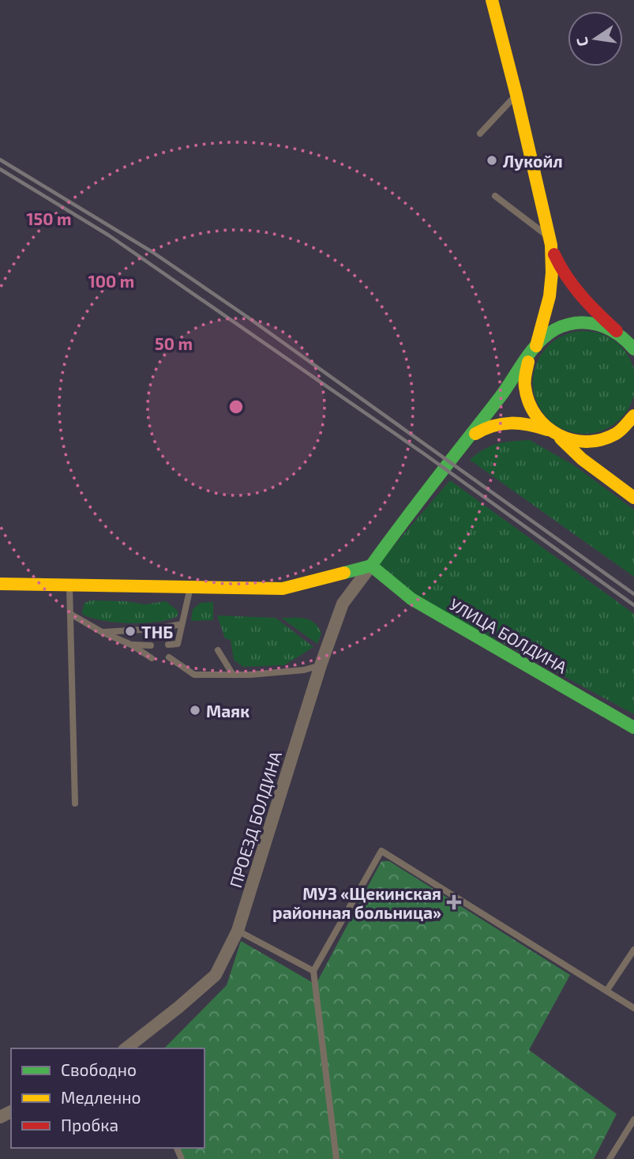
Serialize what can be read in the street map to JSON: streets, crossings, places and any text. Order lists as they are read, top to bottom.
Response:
{
  "streets": {
    "main road": ["УЛИЦА БОЛДИНА"],
    "street": ["ПРОЕЗД БОЛДИНА"]
  },
  "crossings": [
    ["УЛИЦА БОЛДИНА", "ПРОЕЗД БОЛДИНА"]
  ],
  "places": {
    "other": ["Лукойл", "ТНБ", "Маяк"],
    "health": ["МУЗ «Щекинская районная больница»"]
  },
  "legend": ["Свободно", "Медленно", "Пробка"],
  "north": "left",
  "rings": ["150 m", "100 m", "50 m"]
}
